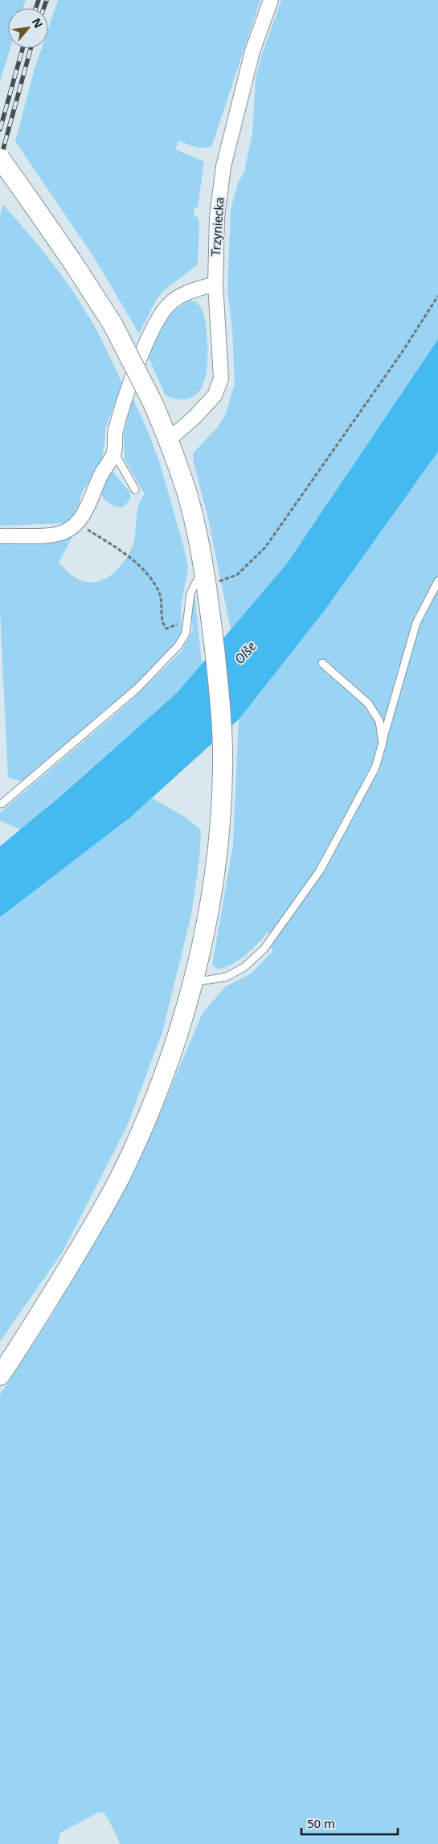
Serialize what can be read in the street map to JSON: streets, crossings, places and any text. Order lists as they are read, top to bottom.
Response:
{
  "streets": {
    "street": ["Trzyniecka"]
  },
  "water": ["Olše"],
  "scale_bar": "50 m",
  "north": "top right"
}
